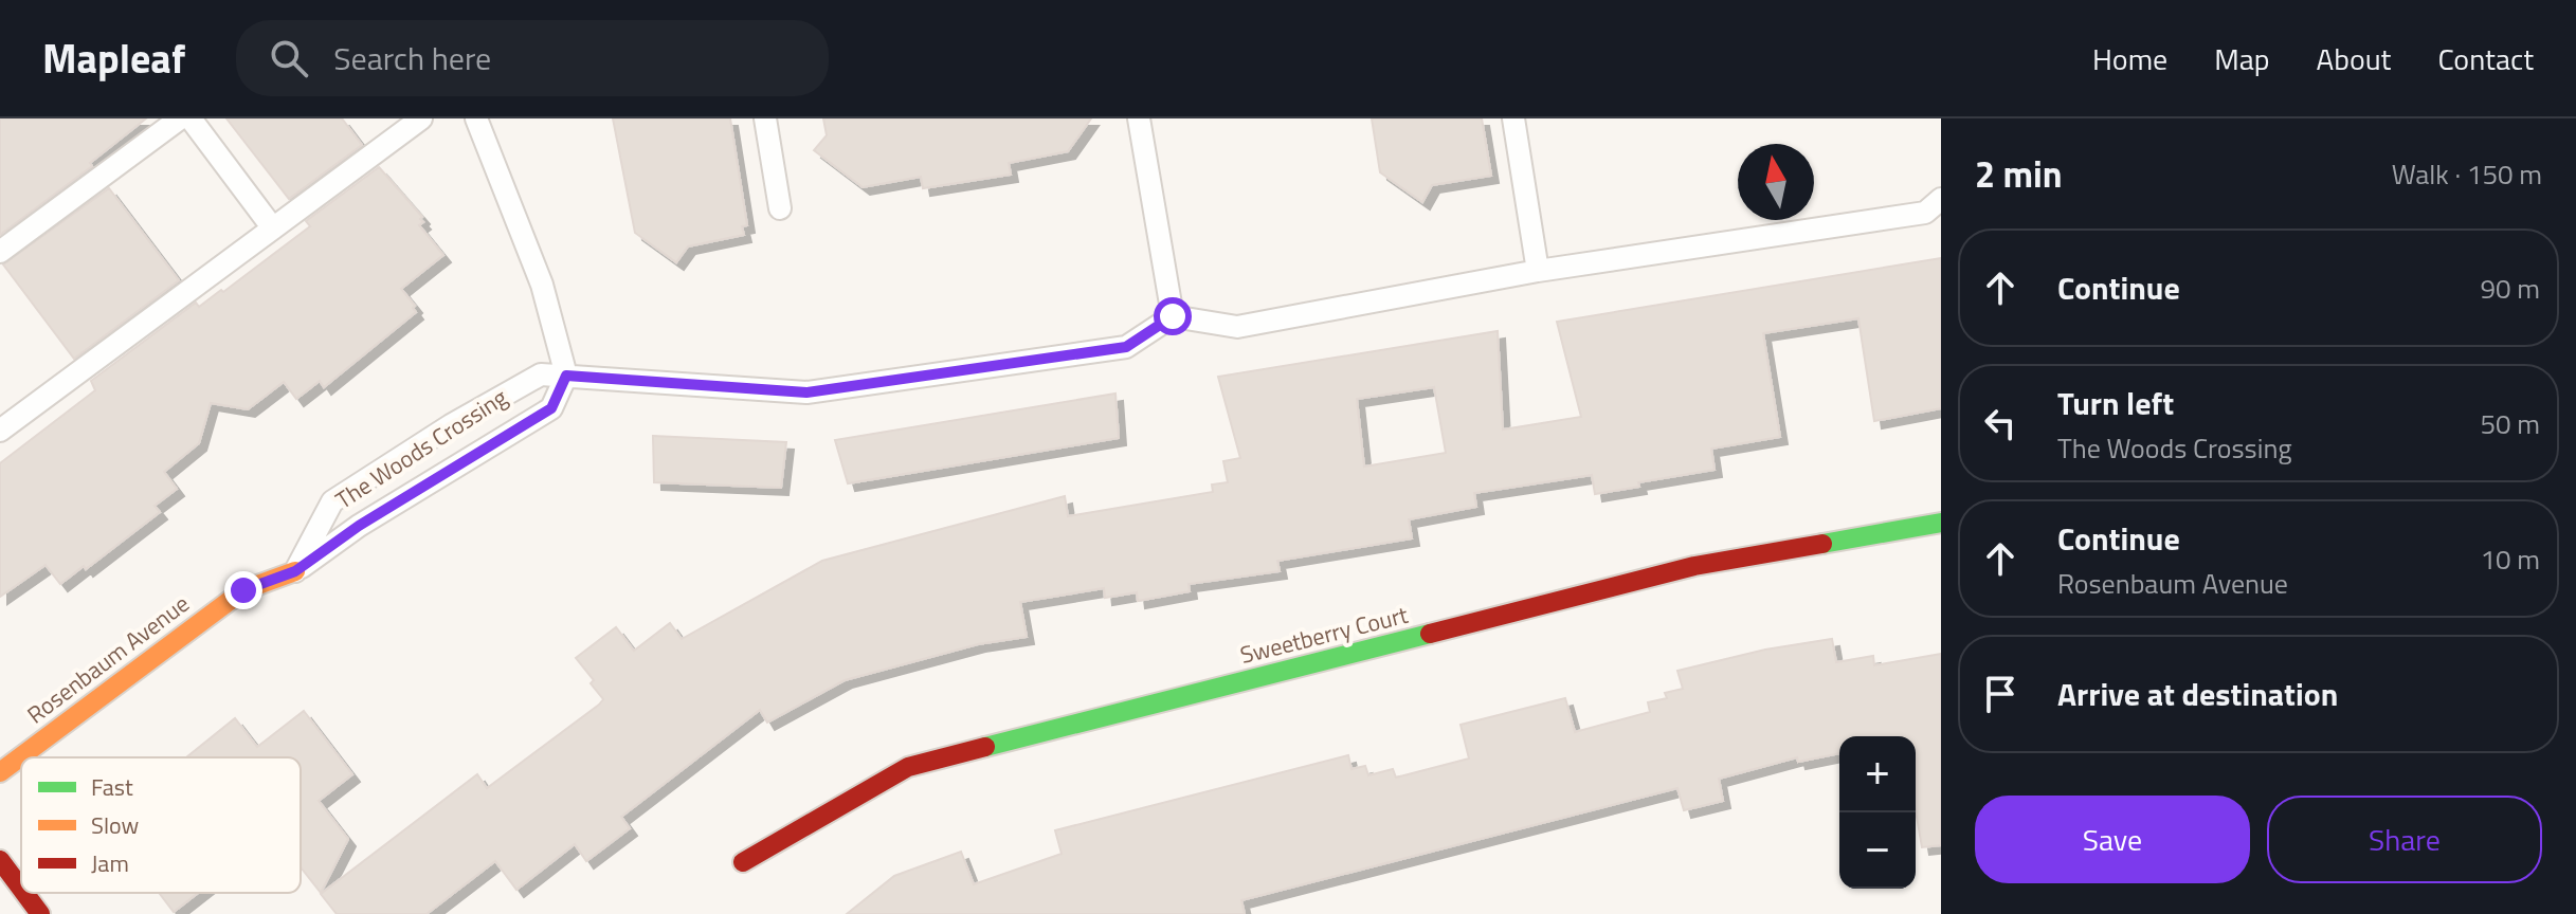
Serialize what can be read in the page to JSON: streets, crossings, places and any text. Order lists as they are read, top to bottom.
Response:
{
  "streets": {
    "street": ["Sweetberry Court", "Rosenbaum Avenue"],
    "lane": ["The Woods Crossing"]
  },
  "crossings": [
    ["The Woods Crossing", "Rosenbaum Avenue"]
  ],
  "legend": ["Fast", "Slow", "Jam"],
  "north": "top",
  "page": {
    "header": "Mapleaf",
    "search": "Search here",
    "nav": [
      "Home",
      "Map",
      "About",
      "Contact"
    ],
    "heading": ["2 min", "Walk · 150 m"],
    "list": [
      ["Continue", "90 m"],
      ["Turn left", "The Woods Crossing", "50 m"],
      ["Continue", "Rosenbaum Avenue", "10 m"],
      "Arrive at destination"
    ],
    "map_buttons": ["+", "−"],
    "buttons": ["Save", "Share"]
  }
}
